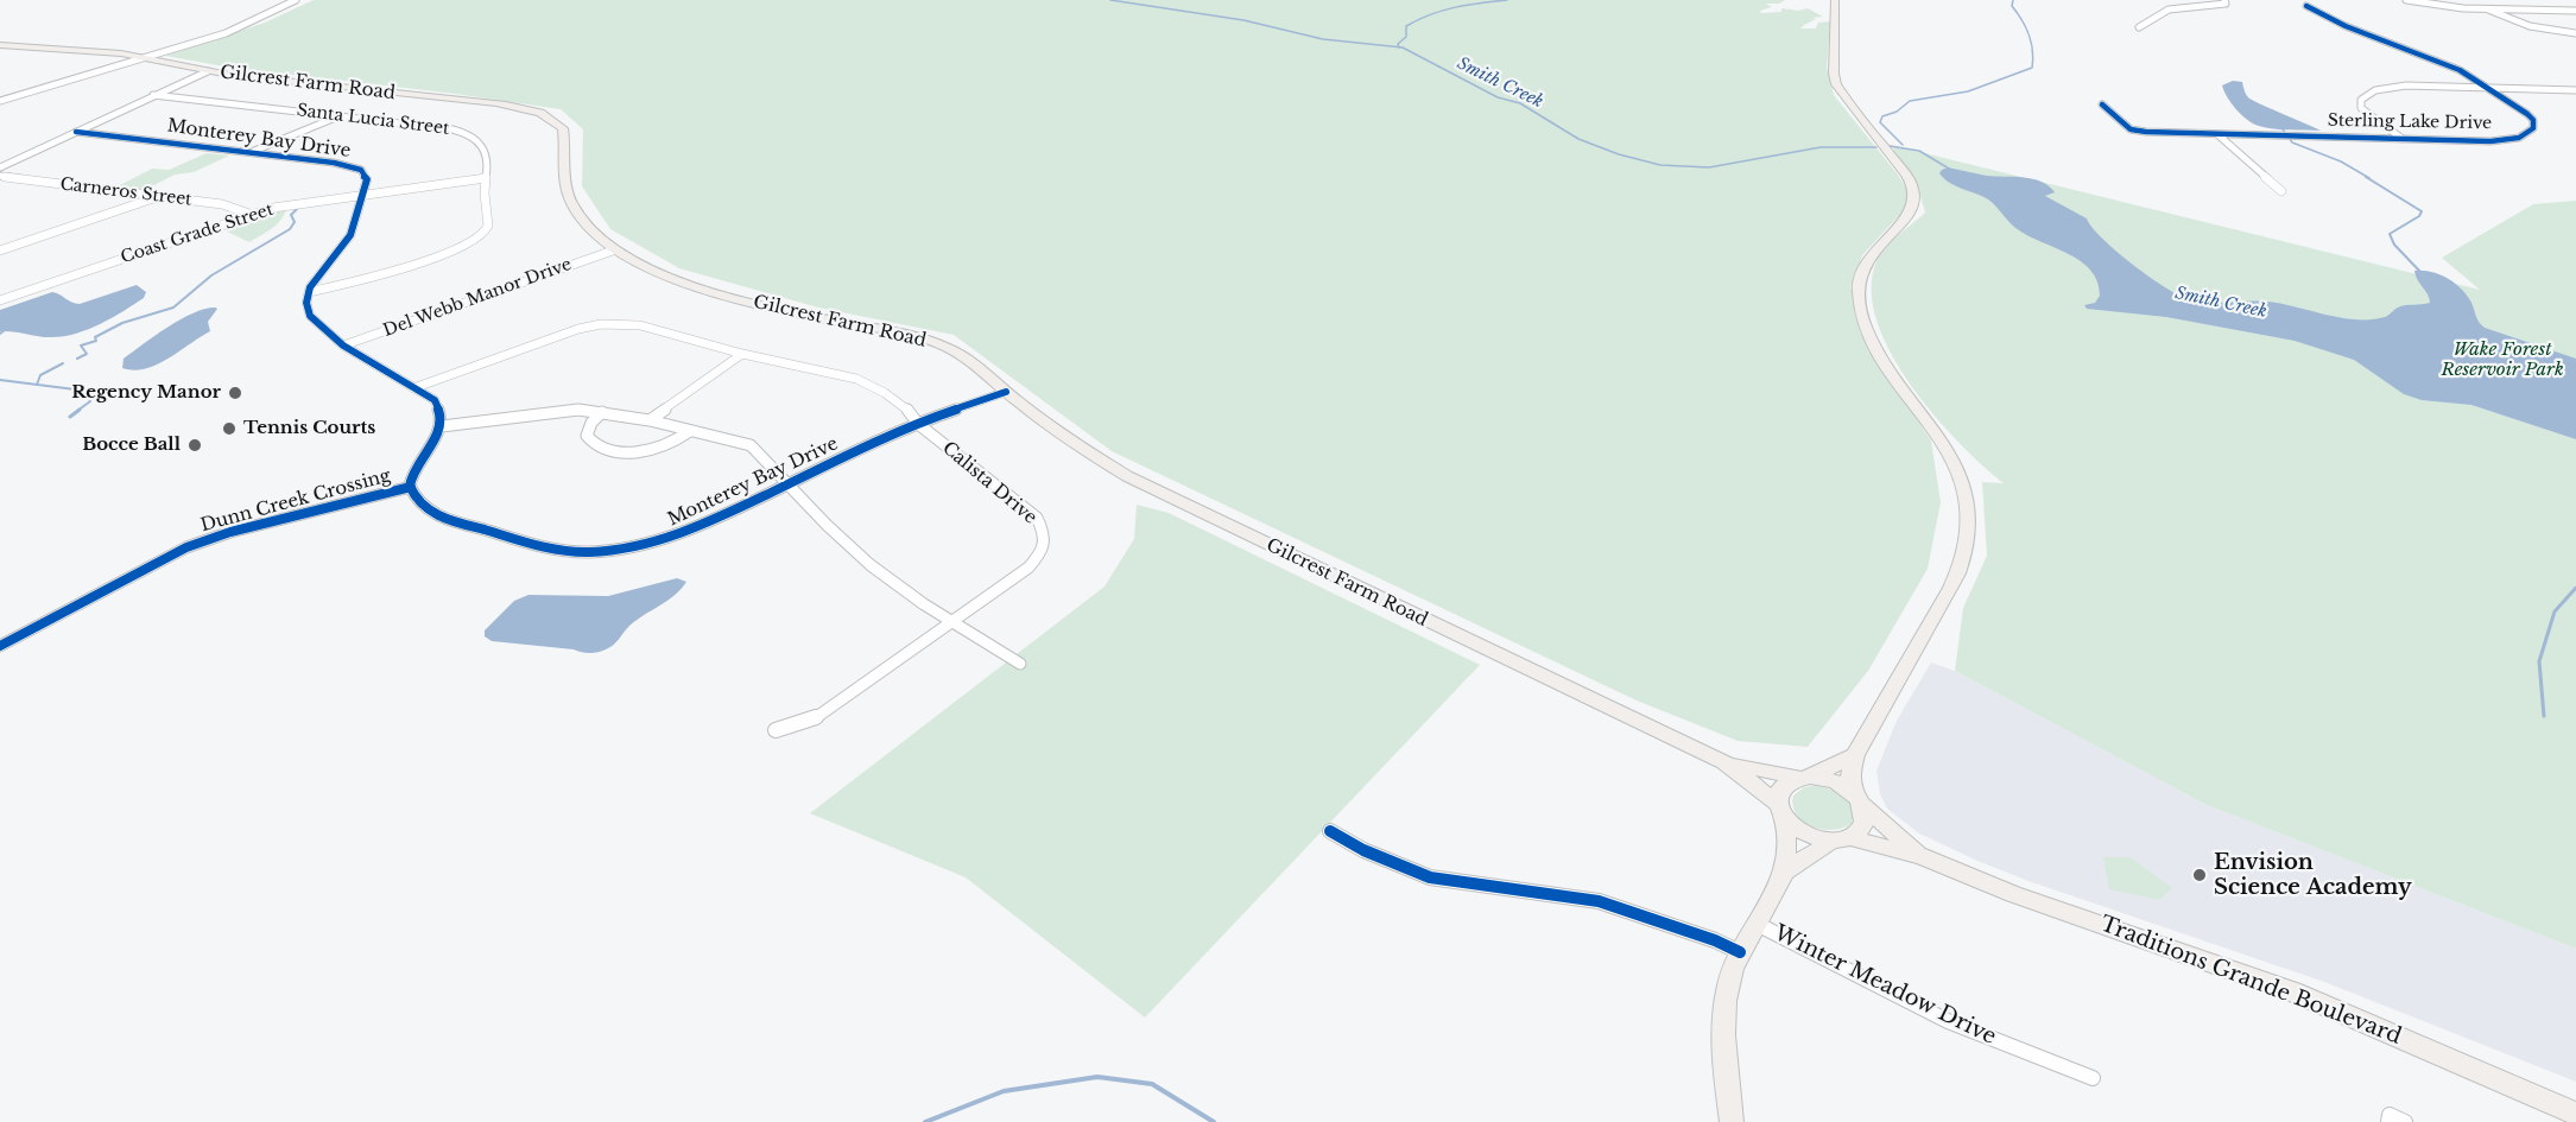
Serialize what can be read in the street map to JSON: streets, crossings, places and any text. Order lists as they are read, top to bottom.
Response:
{
  "streets": {
    "main road": ["Gilcrest Farm Road", "Traditions Grande Boulevard"],
    "street": [
      "Santa Lucia Street",
      "Sterling Lake Drive",
      "Monterey Bay Drive",
      "Carneros Street",
      "Coast Grade Street",
      "Del Webb Manor Drive",
      "Calista Drive",
      "Dunn Creek Crossing",
      "Winter Meadow Drive"
    ]
  },
  "crossings": [
    ["Gilcrest Farm Road", "Monterey Bay Drive"],
    ["Gilcrest Farm Road", "Del Webb Manor Drive"],
    ["Gilcrest Farm Road", "Traditions Grande Boulevard"],
    ["Santa Lucia Street", "Coast Grade Street"],
    ["Monterey Bay Drive", "Coast Grade Street"],
    ["Monterey Bay Drive", "Calista Drive"],
    ["Monterey Bay Drive", "Dunn Creek Crossing"],
    ["Carneros Street", "Coast Grade Street"]
  ],
  "water": ["Smith Creek"],
  "parks": ["Wake Forest Reservoir Park"],
  "places": [
    "Regency Manor",
    "Tennis Courts",
    "Bocce Ball",
    "Envision Science Academy"
  ]
}
